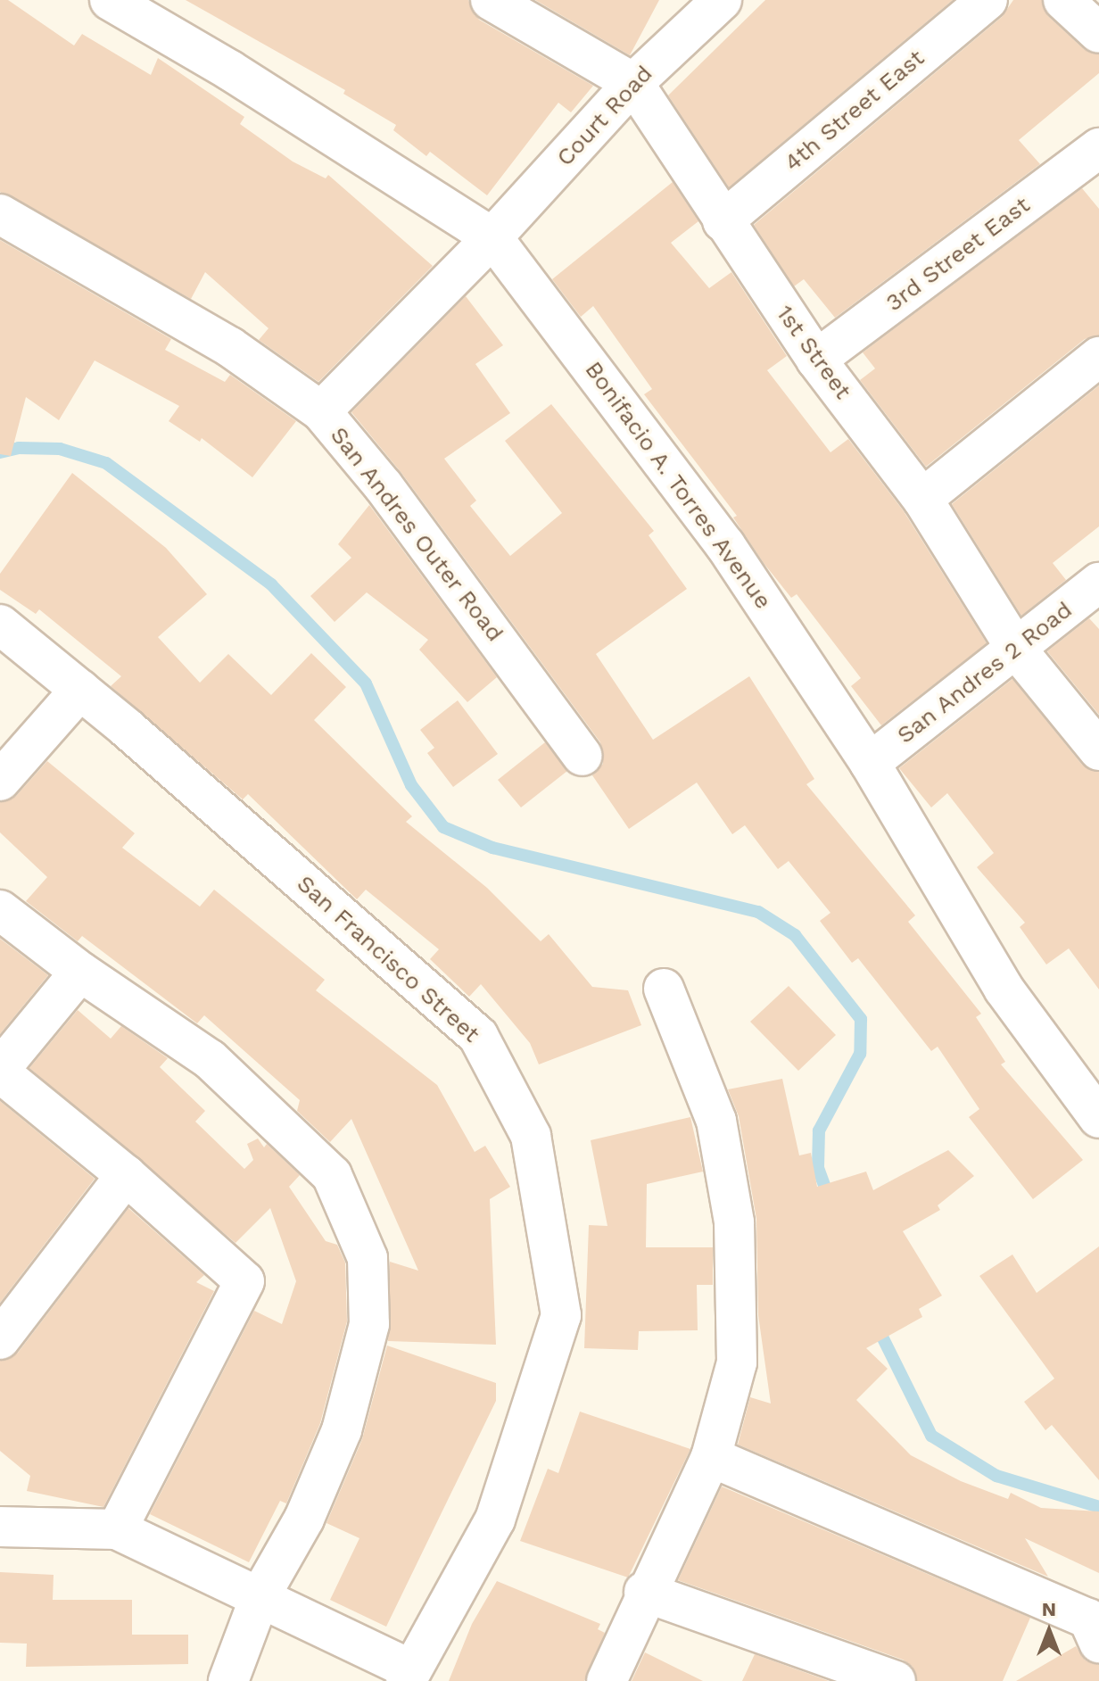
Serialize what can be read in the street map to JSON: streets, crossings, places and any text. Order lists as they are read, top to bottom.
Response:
{
  "streets": {
    "street": [
      "4th Street East",
      "Court Road",
      "3rd Street East",
      "1st Street",
      "Bonifacio A. Torres Avenue",
      "San Andres Outer Road",
      "San Andres 2 Road",
      "San Francisco Street"
    ]
  },
  "crossings": [
    ["4th Street East", "1st Street"],
    ["Court Road", "1st Street"],
    ["Court Road", "Bonifacio A. Torres Avenue"],
    ["Court Road", "San Andres Outer Road"],
    ["3rd Street East", "1st Street"],
    ["1st Street", "San Andres 2 Road"],
    ["Bonifacio A. Torres Avenue", "San Andres 2 Road"]
  ],
  "north": "top"
}
